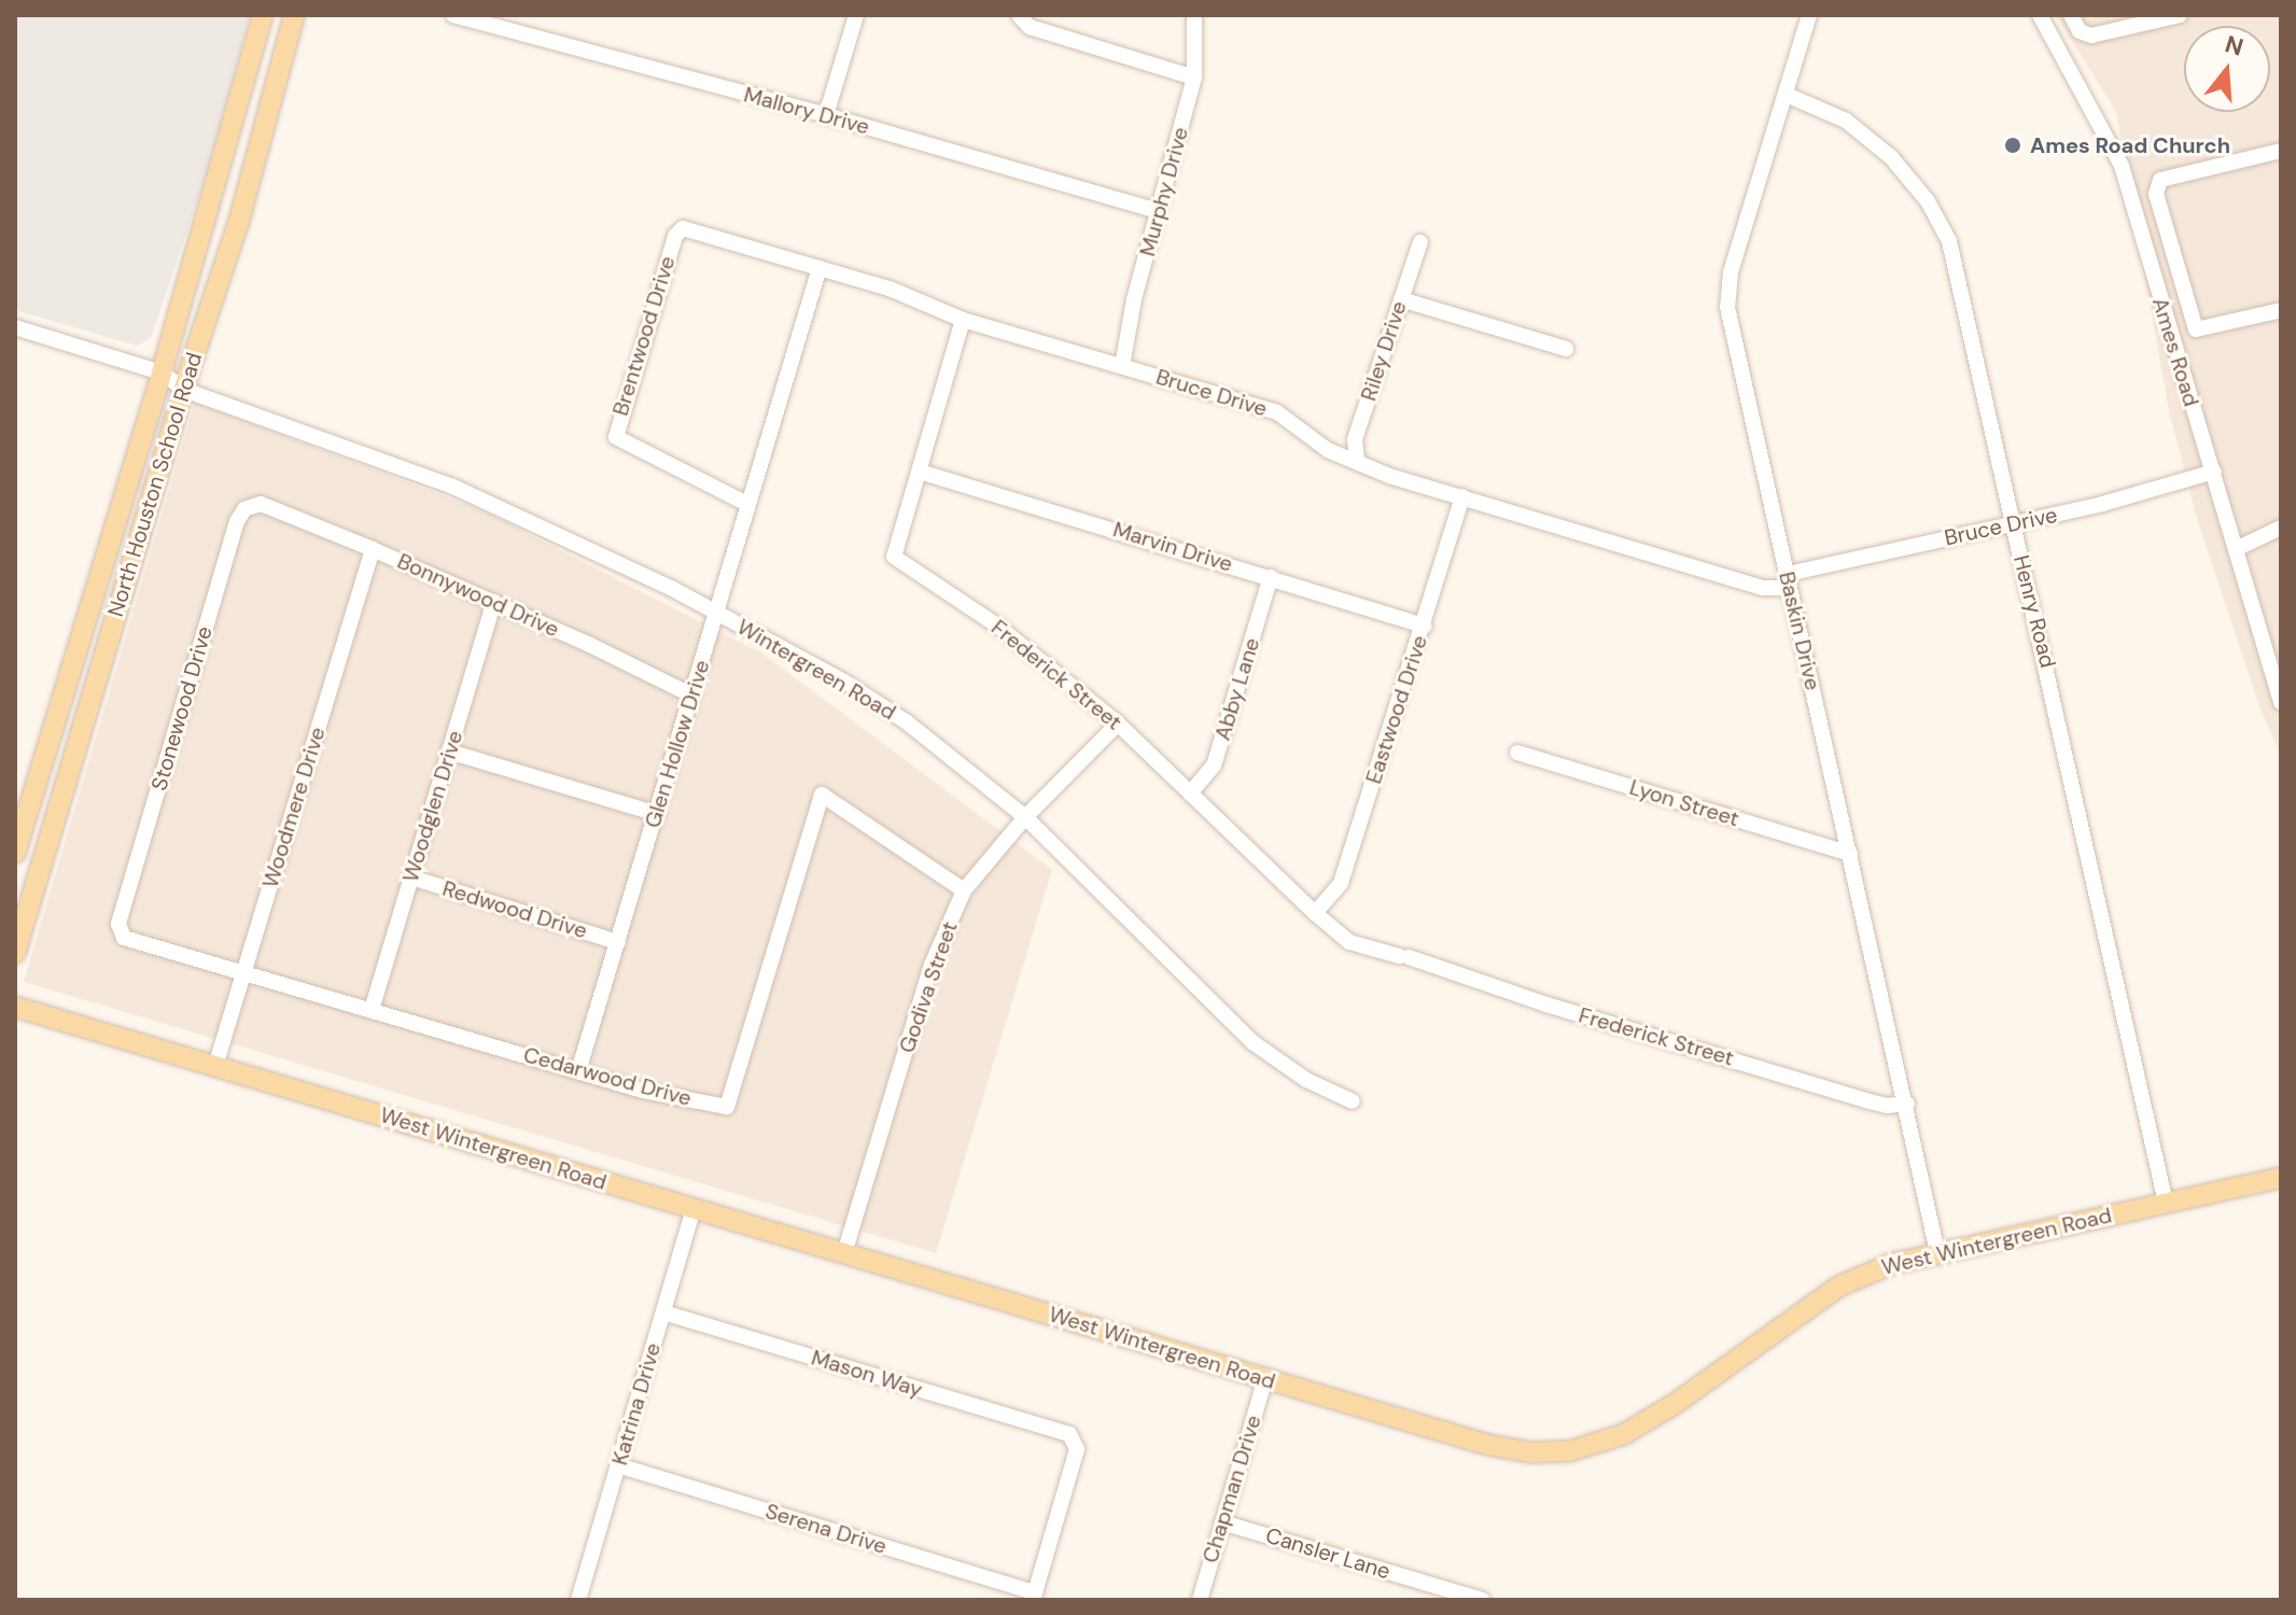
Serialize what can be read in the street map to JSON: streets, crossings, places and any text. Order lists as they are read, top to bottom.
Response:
{
  "streets": {
    "main road": ["North Houston School Road", "West Wintergreen Road"],
    "street": [
      "Mallory Drive",
      "Murphy Drive",
      "Brentwood Drive",
      "Riley Drive",
      "Ames Road",
      "Bruce Drive",
      "Marvin Drive",
      "Bonnywood Drive",
      "Henry Road",
      "Baskin Drive",
      "Wintergreen Road",
      "Frederick Street",
      "Abby Lane",
      "Stonewood Drive",
      "Eastwood Drive",
      "Glen Hollow Drive",
      "Lyon Street",
      "Woodglen Drive",
      "Woodmere Drive",
      "Redwood Drive",
      "Godiva Street",
      "Cedarwood Drive",
      "Mason Way",
      "Katrina Drive",
      "Chapman Drive",
      "Serena Drive",
      "Cansler Lane"
    ]
  },
  "crossings": [
    ["Mallory Drive", "Murphy Drive"],
    ["Murphy Drive", "Bruce Drive"],
    ["Brentwood Drive", "Bruce Drive"],
    ["Brentwood Drive", "Glen Hollow Drive"],
    ["Riley Drive", "Bruce Drive"],
    ["Ames Road", "Bruce Drive"],
    ["Bruce Drive", "Henry Road"],
    ["Bruce Drive", "Baskin Drive"],
    ["Bruce Drive", "Frederick Street"],
    ["Bruce Drive", "Eastwood Drive"],
    ["Bruce Drive", "Glen Hollow Drive"],
    ["North Houston School Road", "Wintergreen Road"],
    ["Marvin Drive", "Frederick Street"],
    ["Marvin Drive", "Abby Lane"],
    ["Marvin Drive", "Eastwood Drive"],
    ["Bonnywood Drive", "Stonewood Drive"],
    ["Bonnywood Drive", "Glen Hollow Drive"],
    ["Bonnywood Drive", "Woodglen Drive"],
    ["Bonnywood Drive", "Woodmere Drive"],
    ["Henry Road", "Baskin Drive"],
    ["Henry Road", "West Wintergreen Road"],
    ["Baskin Drive", "Frederick Street"],
    ["Baskin Drive", "Lyon Street"],
    ["Baskin Drive", "West Wintergreen Road"],
    ["Wintergreen Road", "Glen Hollow Drive"],
    ["Wintergreen Road", "Godiva Street"],
    ["Frederick Street", "Abby Lane"],
    ["Frederick Street", "Eastwood Drive"],
    ["Frederick Street", "Godiva Street"],
    ["Stonewood Drive", "Cedarwood Drive"],
    ["Glen Hollow Drive", "Redwood Drive"],
    ["Glen Hollow Drive", "Cedarwood Drive"],
    ["Woodglen Drive", "Redwood Drive"],
    ["Woodglen Drive", "Cedarwood Drive"],
    ["Woodmere Drive", "Cedarwood Drive"],
    ["Woodmere Drive", "West Wintergreen Road"],
    ["Godiva Street", "Cedarwood Drive"],
    ["Godiva Street", "West Wintergreen Road"],
    ["West Wintergreen Road", "Katrina Drive"],
    ["West Wintergreen Road", "Chapman Drive"],
    ["Mason Way", "Katrina Drive"],
    ["Mason Way", "Serena Drive"],
    ["Katrina Drive", "Serena Drive"],
    ["Chapman Drive", "Cansler Lane"]
  ],
  "places": ["Ames Road Church"],
  "north": "top"
}
